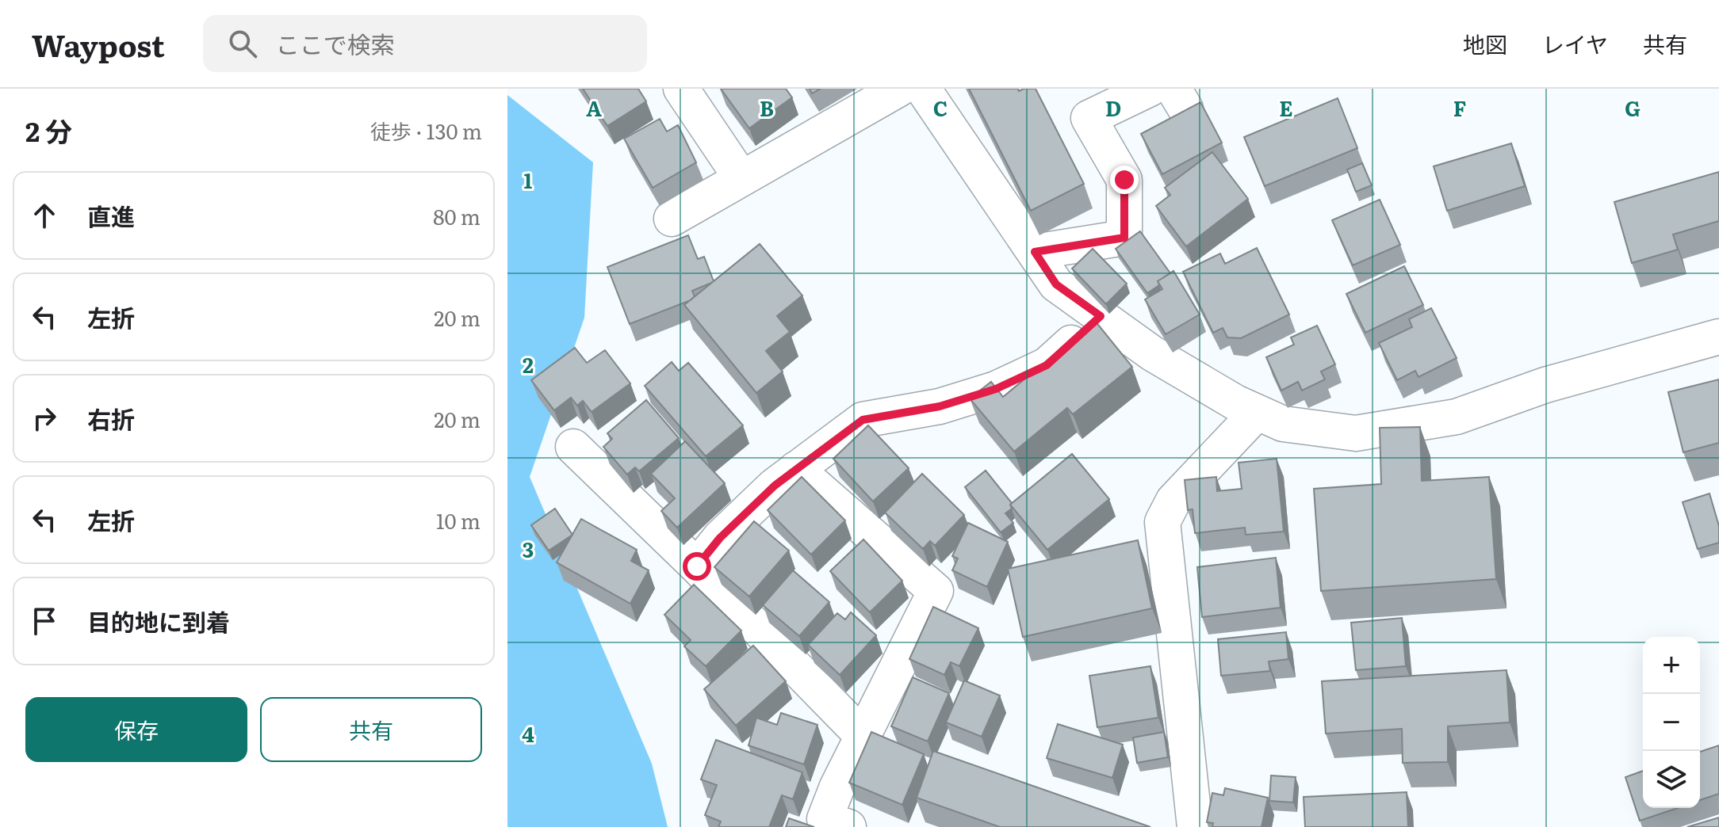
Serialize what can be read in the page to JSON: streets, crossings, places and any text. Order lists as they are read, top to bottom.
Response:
{
  "page": {
    "header": "Waypost",
    "search": "ここで検索",
    "nav": ["地図", "レイヤ", "共有"],
    "heading": ["2 分", "徒歩 · 130 m"],
    "list": [
      ["直進", "80 m"],
      ["左折", "20 m"],
      ["右折", "20 m"],
      ["左折", "10 m"],
      "目的地に到着"
    ],
    "map_buttons": ["+", "−"],
    "buttons": ["保存", "共有"]
  },
  "grid": {
    "columns": [
      "A",
      "B",
      "C",
      "D",
      "E",
      "F",
      "G"
    ],
    "rows": [
      "1",
      "2",
      "3",
      "4"
    ]
  }
}
